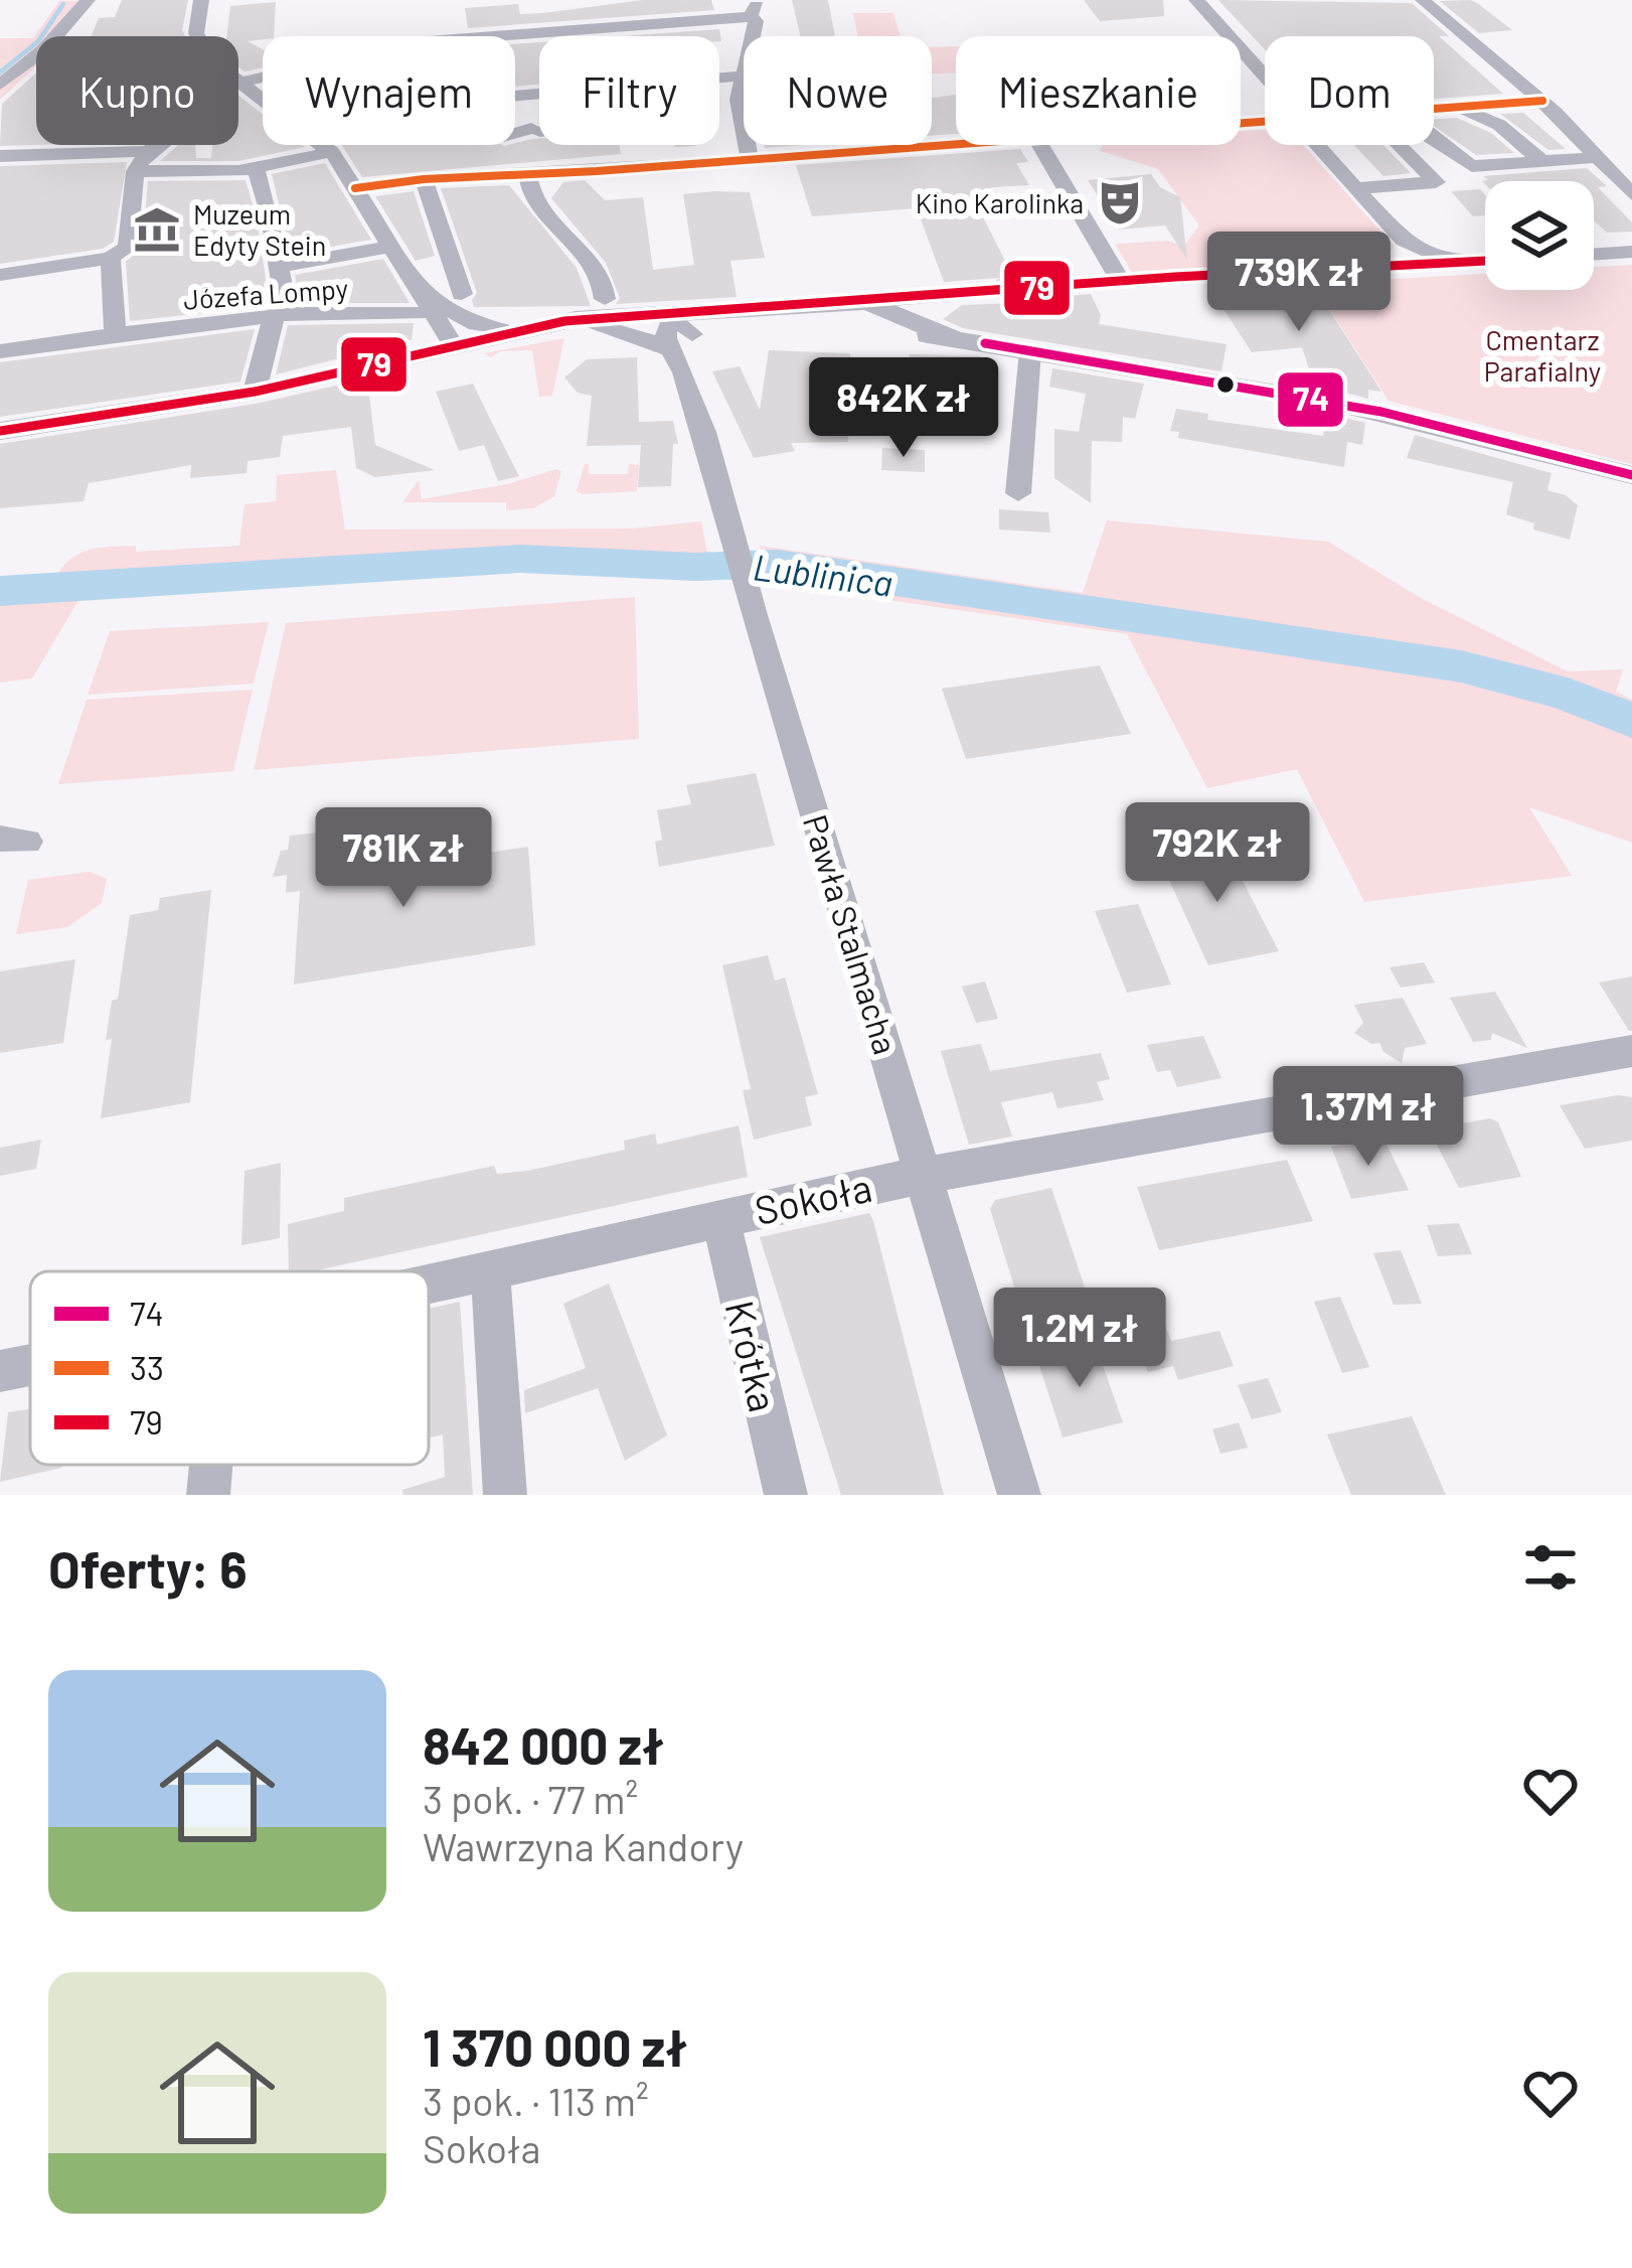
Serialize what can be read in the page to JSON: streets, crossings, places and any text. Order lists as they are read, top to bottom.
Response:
{
  "streets": {
    "street": [
      "Józefa Lompy",
      "Pawła Stalmacha",
      "Sokoła",
      "Krótka"
    ]
  },
  "crossings": [
    ["Pawła Stalmacha", "Sokoła"],
    ["Sokoła", "Krótka"]
  ],
  "water": ["Lublinica"],
  "parks": ["Cmentarz Parafialny"],
  "places": {
    "theatre": ["Kino Karolinka"],
    "museum": ["Muzeum Edyty Stein"]
  },
  "lines": ["transit line 33", "transit line 79", "transit line 74"],
  "legend": ["74", "33", "79"],
  "page": {
    "chip": [
      "Kupno",
      "Wynajem",
      "Filtry",
      "Nowe",
      "Mieszkanie",
      "Dom"
    ],
    "price": [
      "739K zł",
      "842K zł",
      "792K zł",
      "781K zł",
      "1.37M zł",
      "1.2M zł"
    ],
    "heading": "Oferty: 6",
    "list": [
      {
        "name": "842 000 zł",
        "note": "3 pok. · 77 m² · Wawrzyna Kandory"
      },
      {
        "name": "1 370 000 zł",
        "note": "3 pok. · 113 m² · Sokoła"
      }
    ]
  }
}
